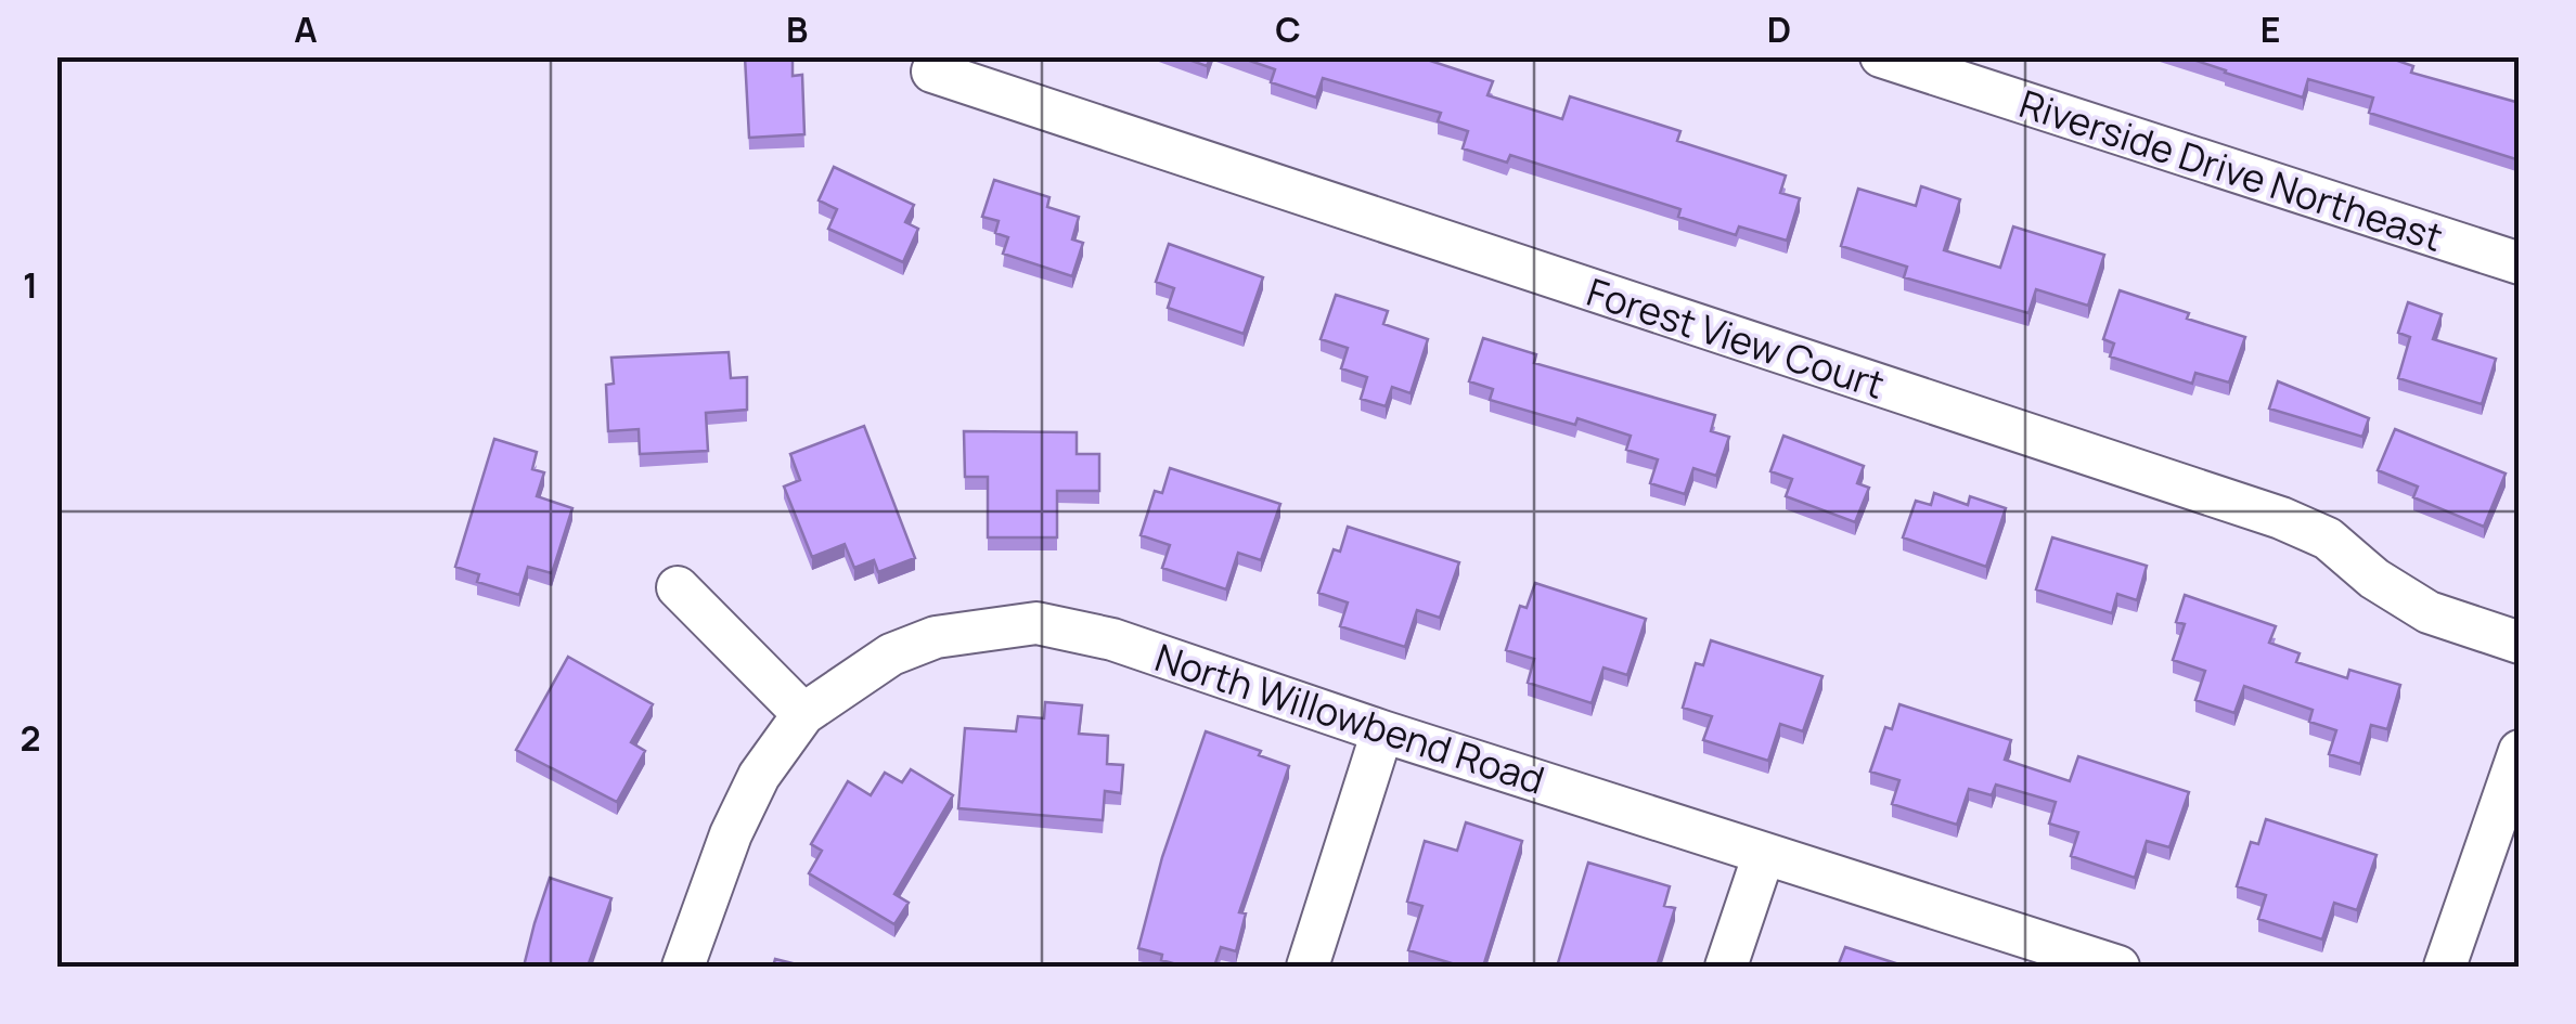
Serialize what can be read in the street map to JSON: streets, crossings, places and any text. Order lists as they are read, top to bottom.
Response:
{
  "streets": {
    "street": ["Riverside Drive Northeast", "Forest View Court", "North Willowbend Road"]
  },
  "grid": {
    "columns": [
      "A",
      "B",
      "C",
      "D",
      "E"
    ],
    "rows": ["1", "2"]
  }
}
